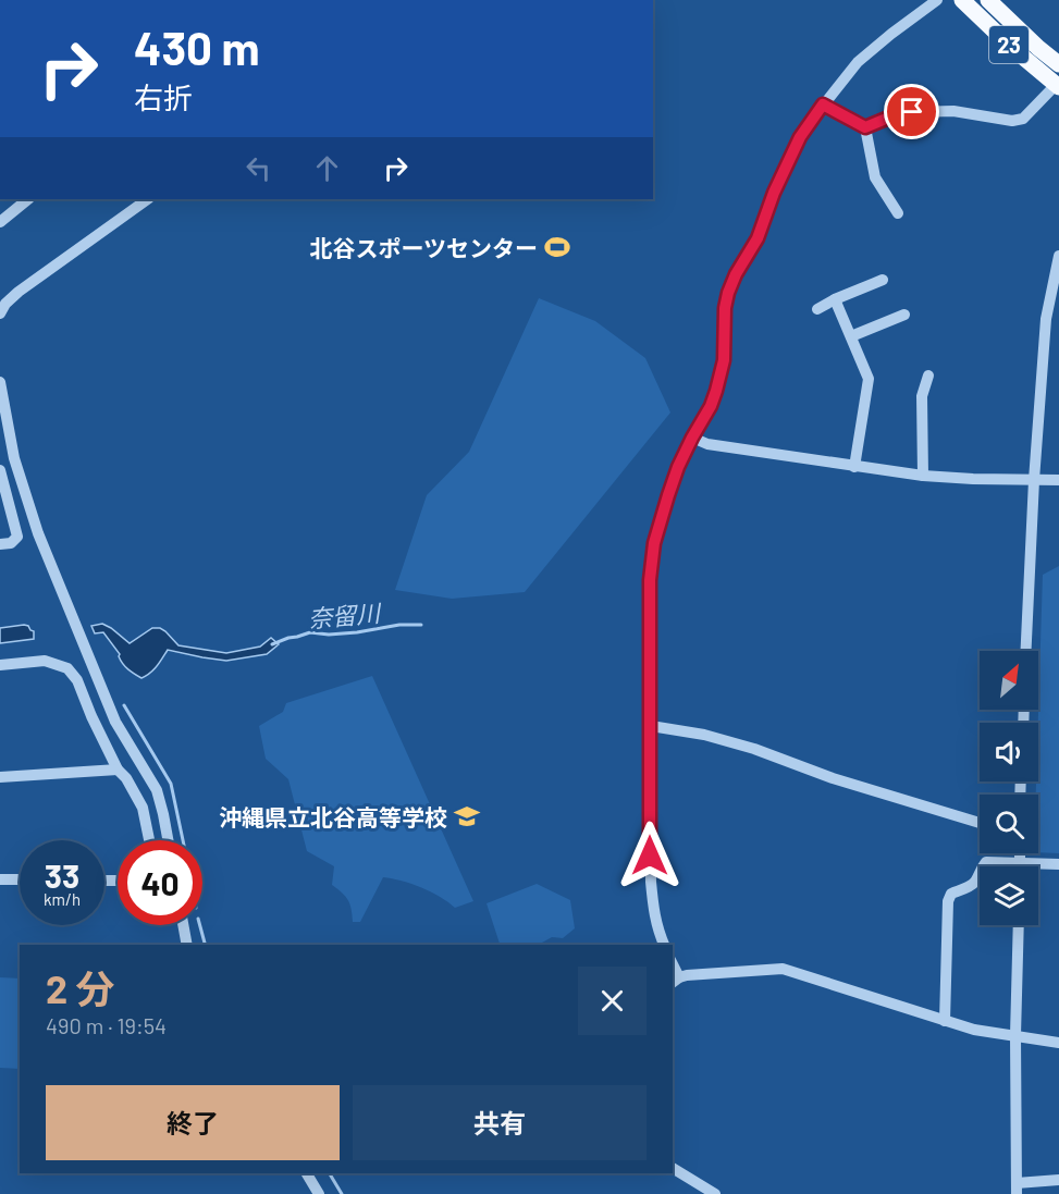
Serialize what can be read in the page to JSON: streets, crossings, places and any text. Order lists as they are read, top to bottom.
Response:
{
  "streets": {
    "main road": ["23"]
  },
  "water": ["奈留川"],
  "places": {
    "sports": ["北谷スポーツセンター"],
    "school or university": ["沖縄県立北谷高等学校"]
  },
  "north": "top right",
  "page": {
    "turn": ["430 m", "右折"],
    "speed": "33 km/h",
    "limit": "40",
    "heading": ["2 分", "490 m · 19:54"],
    "buttons": ["終了", "共有"]
  }
}
